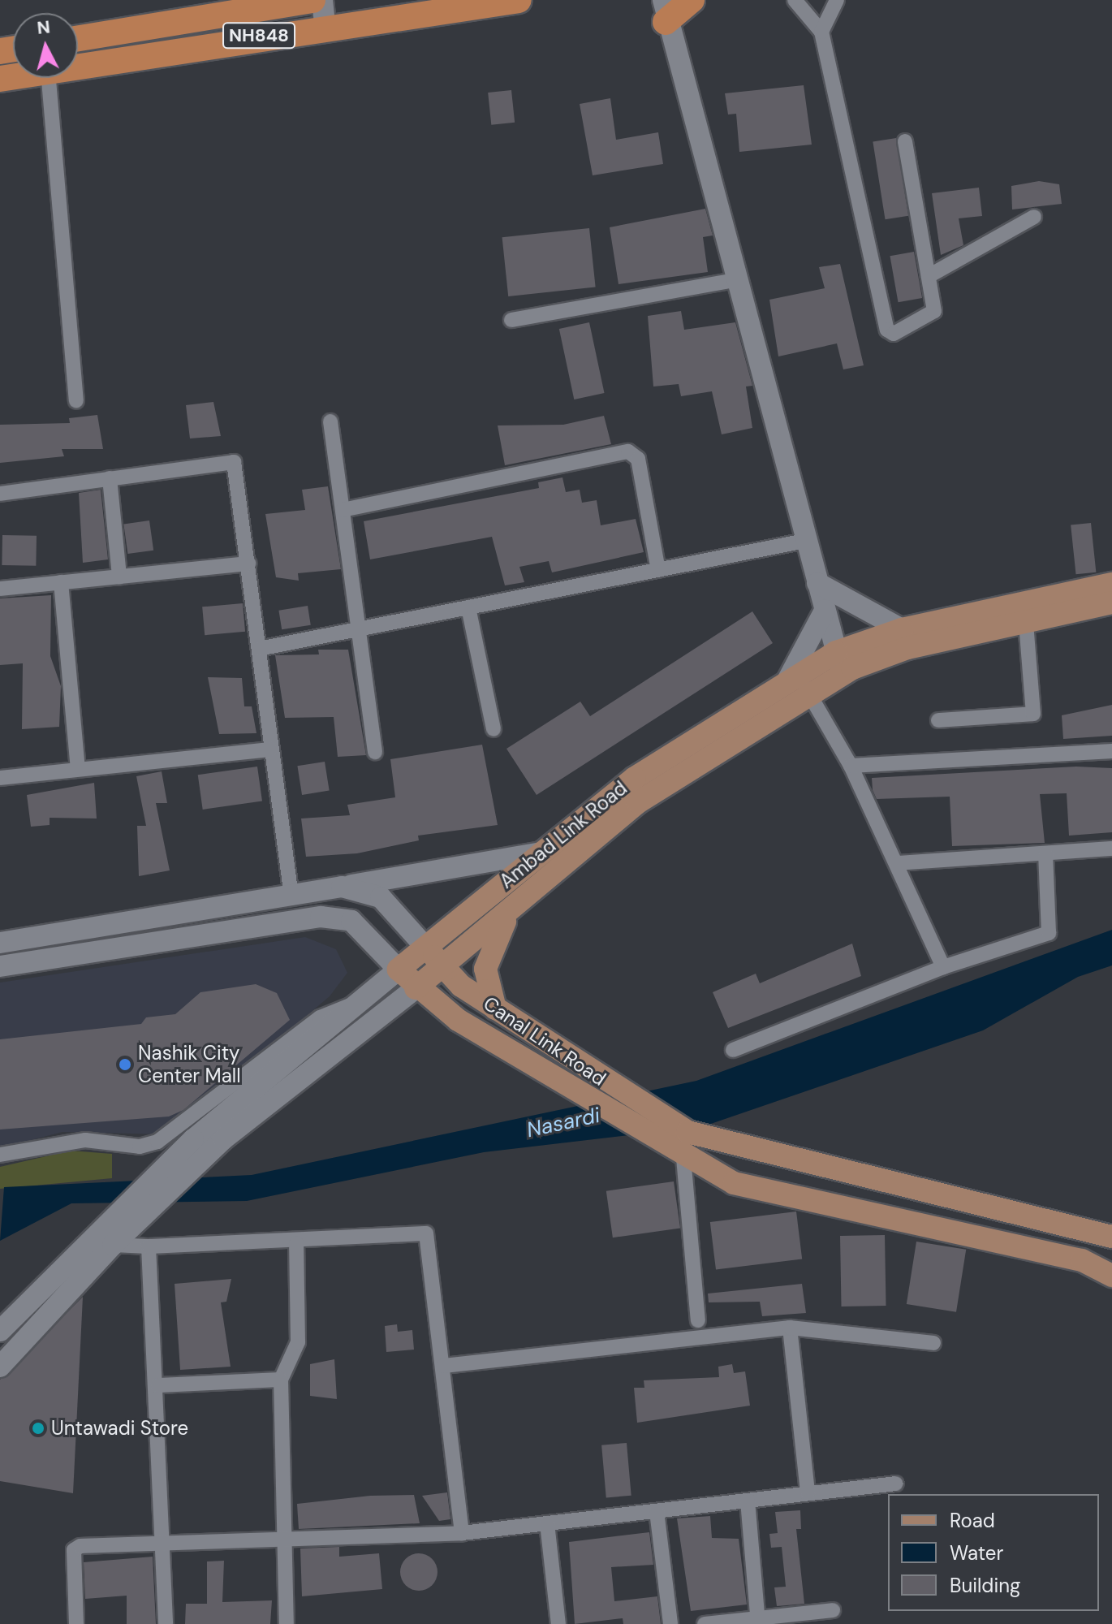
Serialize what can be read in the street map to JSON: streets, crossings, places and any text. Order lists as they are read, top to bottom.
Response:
{
  "streets": {
    "highway": ["NH848"],
    "main road": ["Ambad Link Road", "Canal Link Road"]
  },
  "crossings": [
    ["Ambad Link Road", "Canal Link Road"]
  ],
  "water": ["Nasardi"],
  "places": ["Nashik City Center Mall", "Untawadi Store"],
  "legend": ["Road", "Water", "Building"],
  "north": "top"
}
